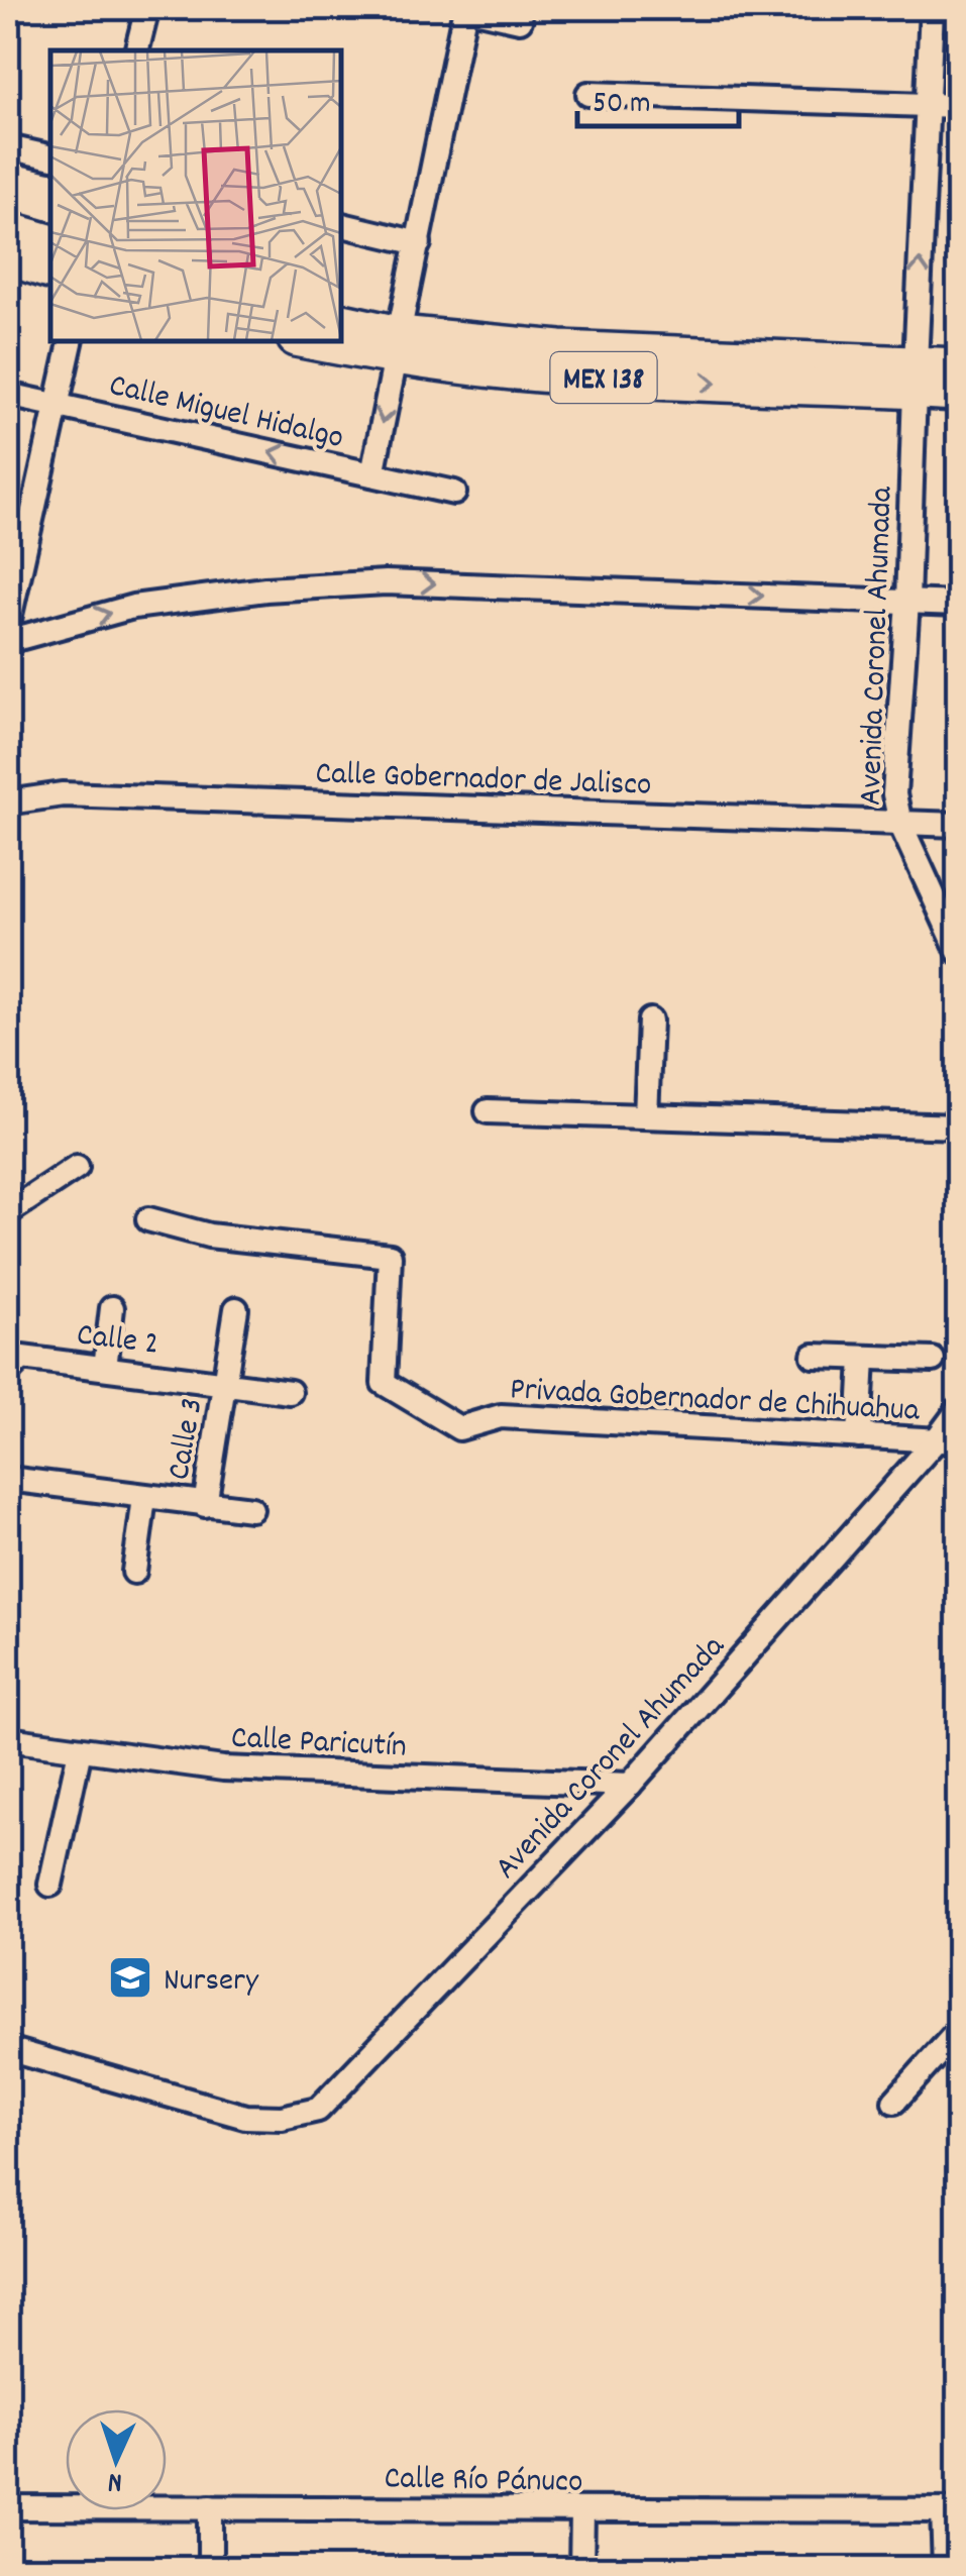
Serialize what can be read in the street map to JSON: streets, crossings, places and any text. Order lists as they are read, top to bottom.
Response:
{
  "streets": {
    "main road": ["MEX 138"],
    "street": [
      "Calle Miguel Hidalgo",
      "Avenida Coronel Ahumada",
      "Calle Gobernador de Jalisco",
      "Calle 2",
      "Privada Gobernador de Chihuahua",
      "Calle 3",
      "Calle Paricutín",
      "Calle Río Pánuco"
    ]
  },
  "crossings": [
    ["MEX 138", "Avenida Coronel Ahumada"],
    ["Avenida Coronel Ahumada", "Calle Gobernador de Jalisco"],
    ["Avenida Coronel Ahumada", "Privada Gobernador de Chihuahua"],
    ["Avenida Coronel Ahumada", "Calle Paricutín"],
    ["Calle 2", "Calle 3"]
  ],
  "places": {
    "school or university": ["Nursery"]
  },
  "scale_bar": "50 m",
  "north": "bottom"
}
